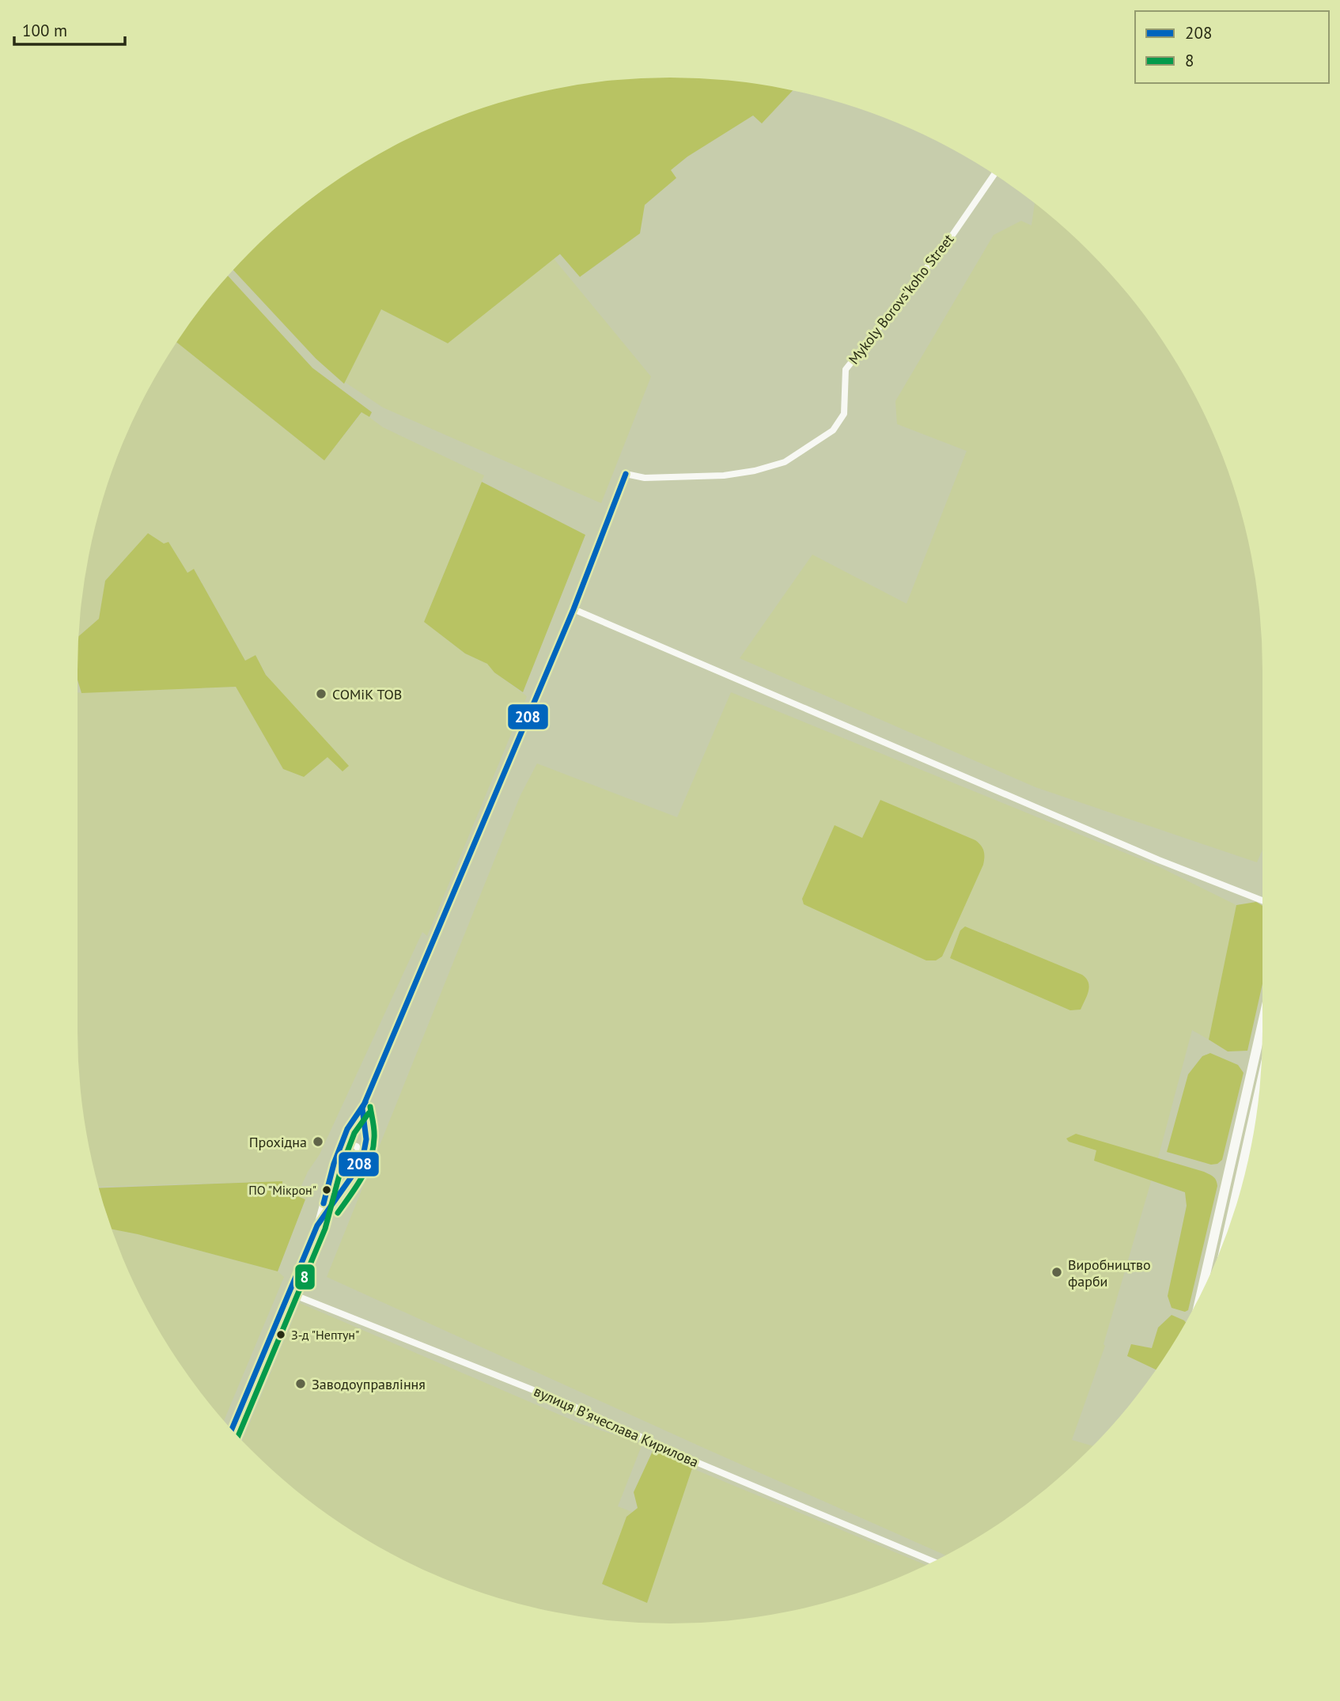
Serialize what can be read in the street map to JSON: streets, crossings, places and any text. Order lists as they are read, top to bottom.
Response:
{
  "streets": {
    "street": ["Mykoly Borovs'koho Street", "вулиця Вʼячеслава Кирилова"]
  },
  "crossings": [
    ["Mykoly Borovs'koho Street", "вулиця Вʼячеслава Кирилова"]
  ],
  "places": [
    "СОМіК ТОВ",
    "Прохідна",
    "ПО \"Мікрон\"",
    "Виробництво фарби",
    "З-д \"Нептун\"",
    "Заводоуправління"
  ],
  "lines": ["transit line 208", "transit line 8"],
  "legend": ["208", "8"],
  "scale_bar": "100 m"
}
